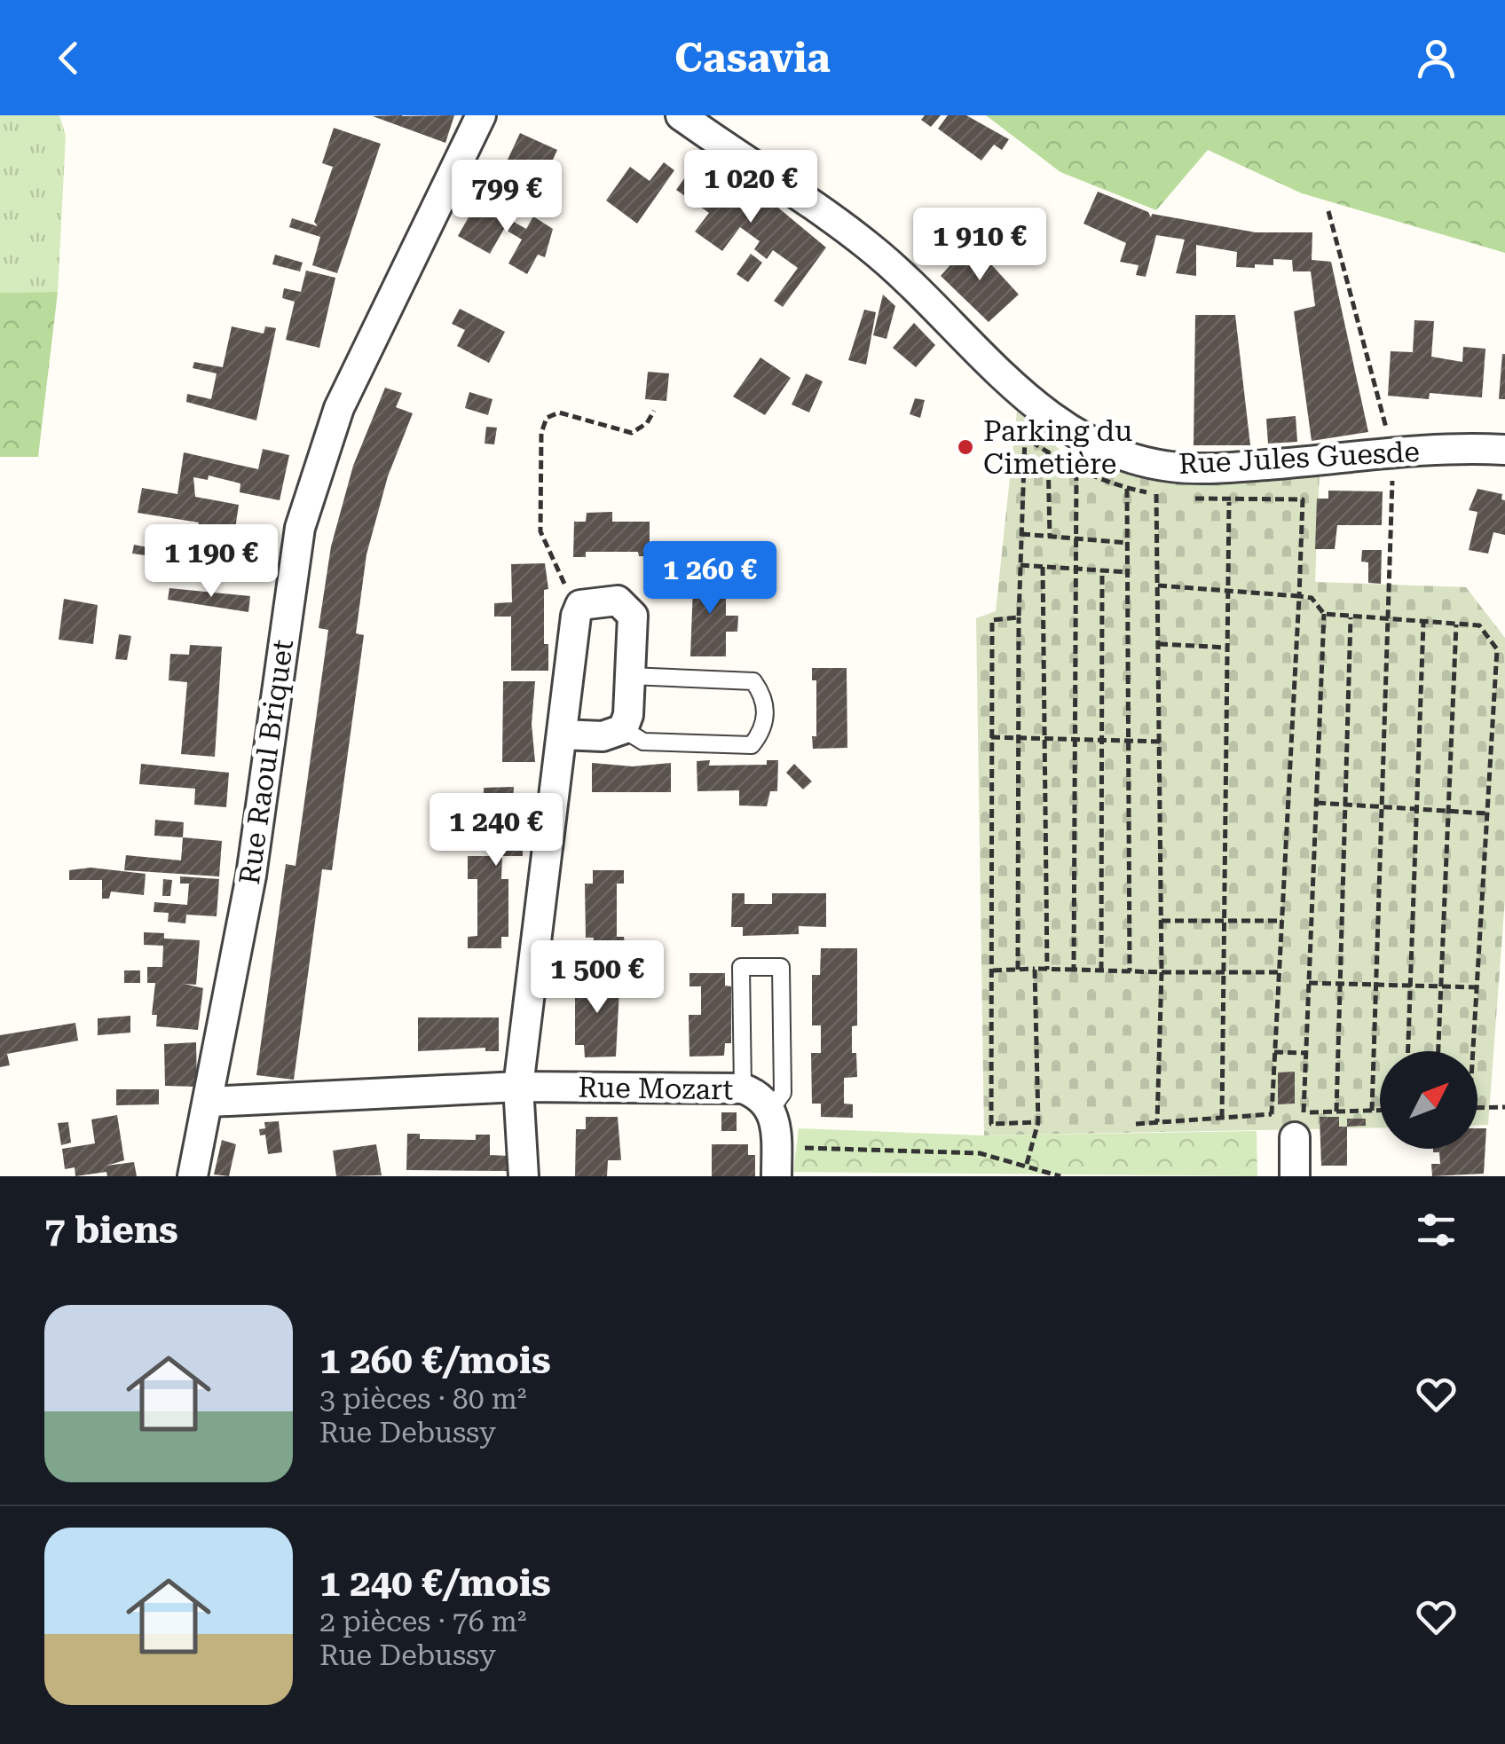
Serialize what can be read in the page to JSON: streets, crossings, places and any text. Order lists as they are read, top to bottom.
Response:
{
  "streets": {
    "street": ["Rue Jules Guesde", "Rue Raoul Briquet", "Rue Mozart"]
  },
  "crossings": [
    ["Rue Raoul Briquet", "Rue Mozart"]
  ],
  "places": ["Parking du Cimetière"],
  "north": "top right",
  "page": {
    "header": "Casavia",
    "price": [
      "1 020 €",
      "799 €",
      "1 910 €",
      "1 190 €",
      "1 260 €",
      "1 240 €",
      "1 500 €"
    ],
    "heading": "7 biens",
    "list": [
      {
        "name": "1 260 €/mois",
        "note": "3 pièces · 80 m² · Rue Debussy"
      },
      {
        "name": "1 240 €/mois",
        "note": "2 pièces · 76 m² · Rue Debussy"
      }
    ]
  }
}
